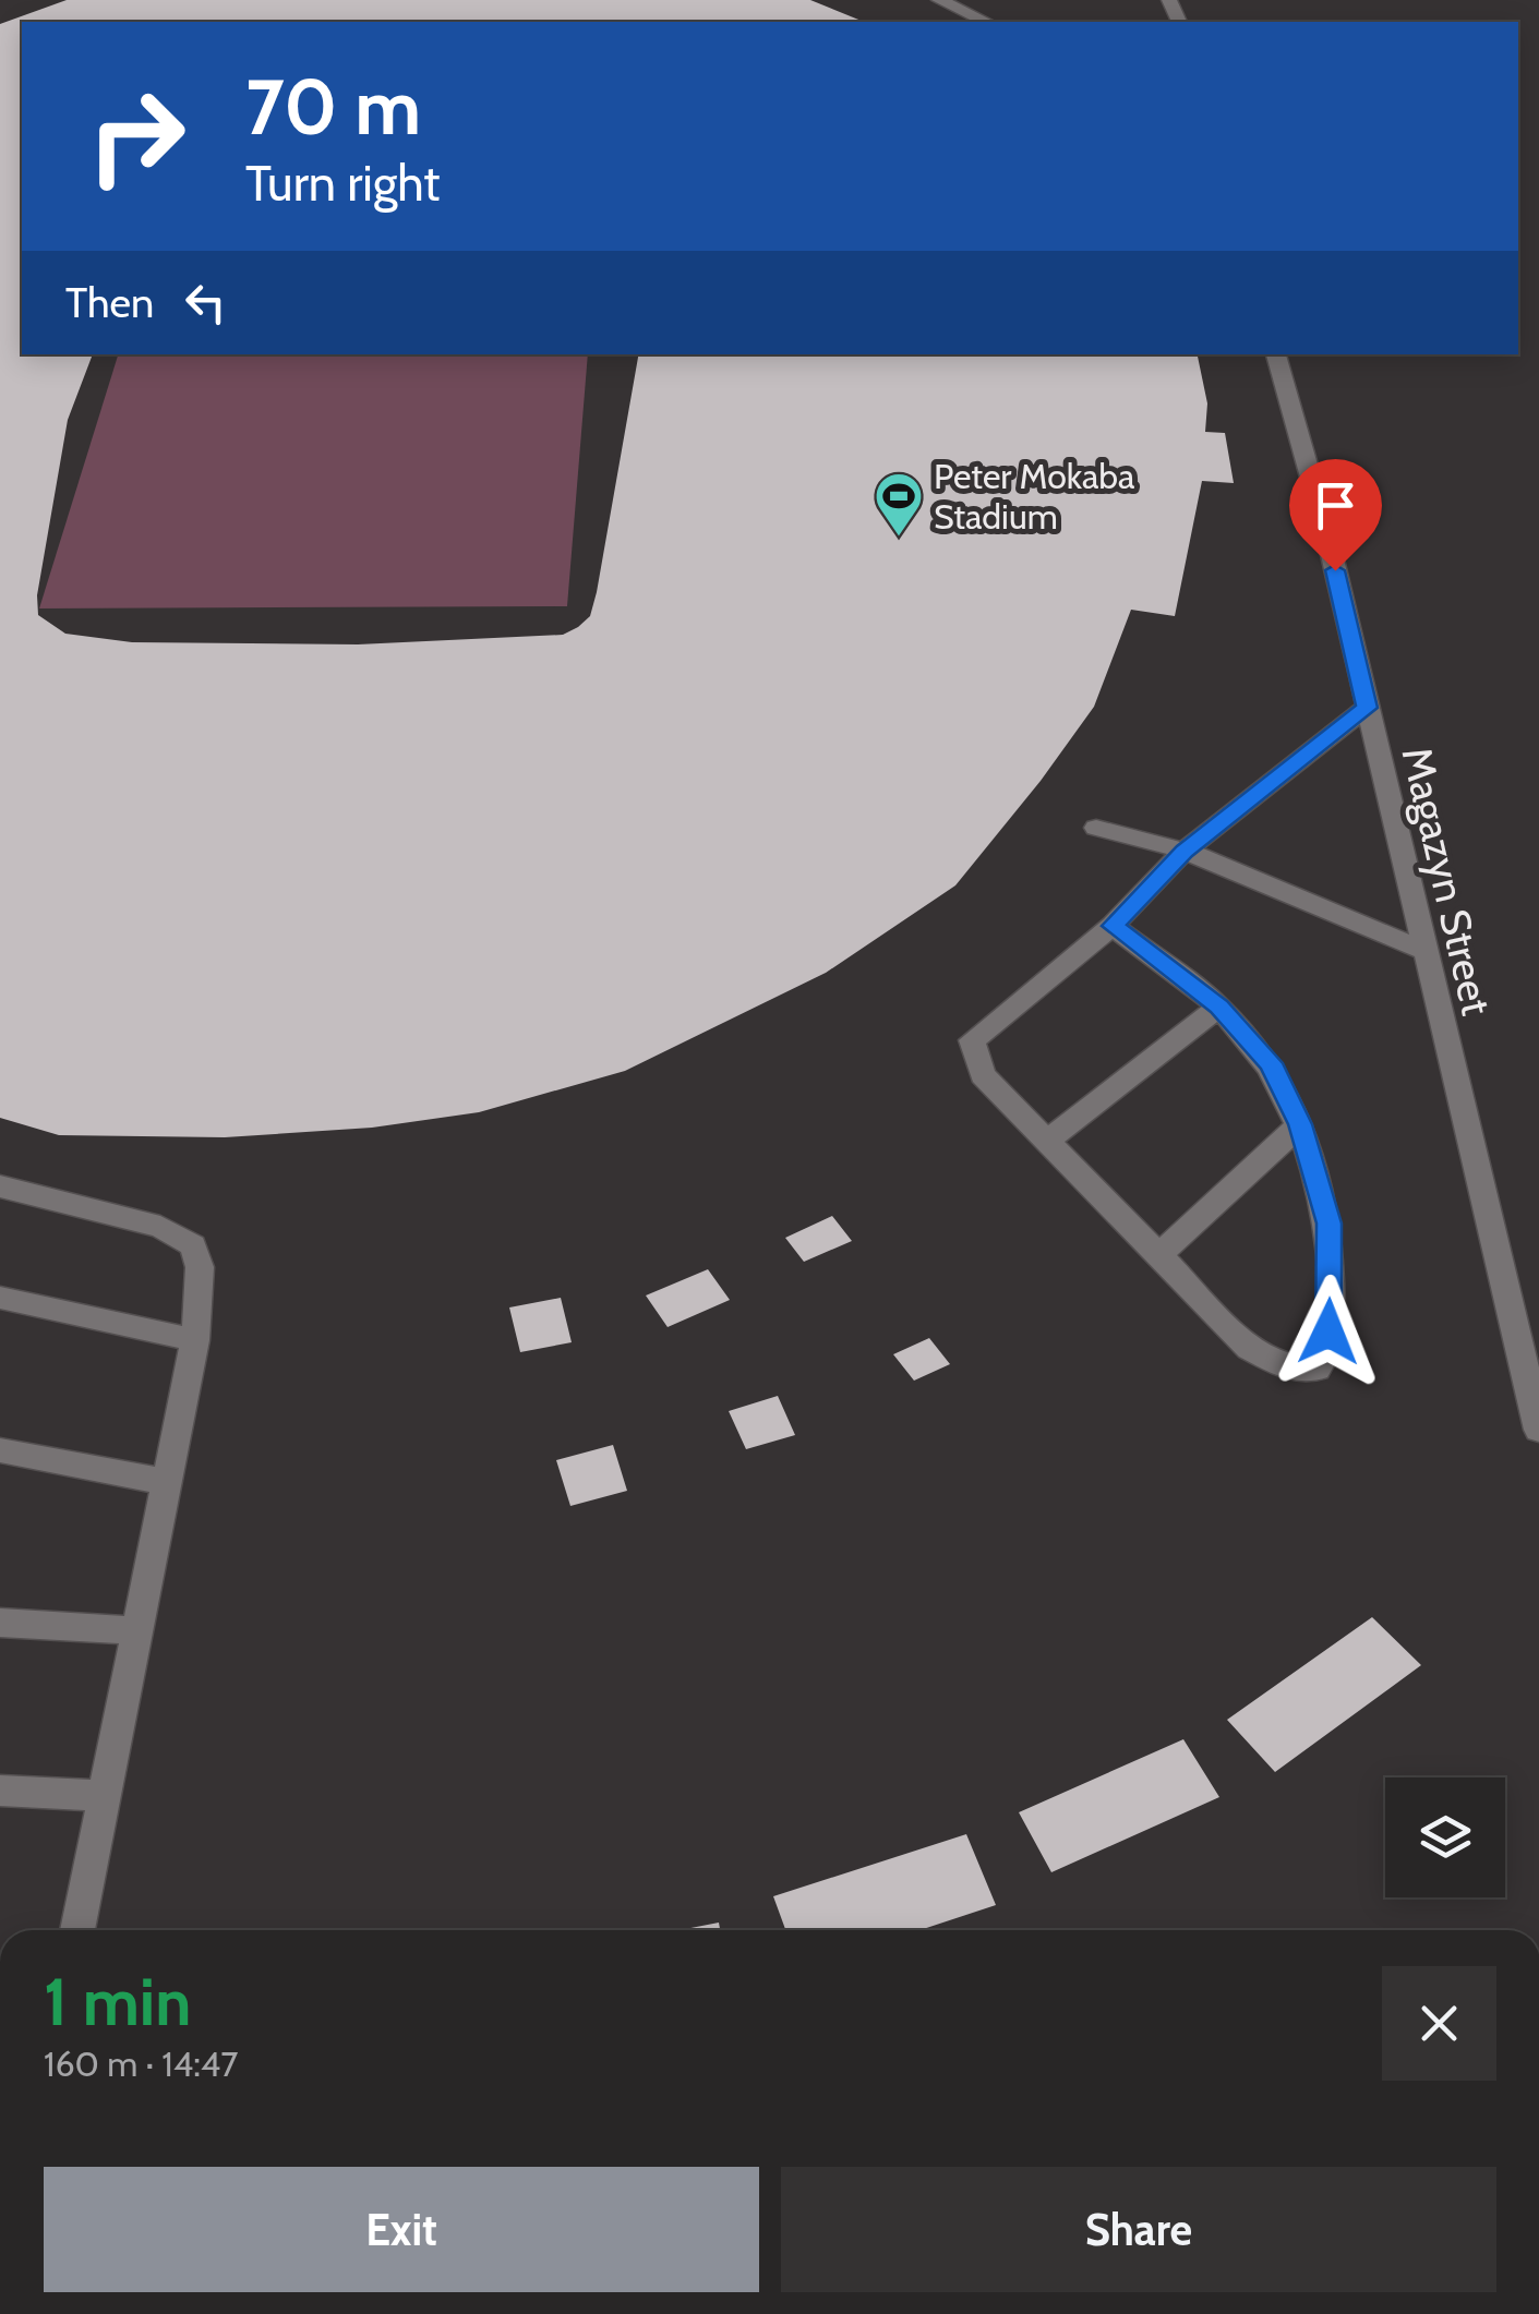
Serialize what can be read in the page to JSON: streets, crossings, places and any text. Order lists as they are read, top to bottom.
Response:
{
  "streets": {
    "street": ["Magazyn Street"]
  },
  "places": {
    "sports": ["Peter Mokaba Stadium"]
  },
  "page": {
    "turn": ["70 m", "Turn right"],
    "then": "Then",
    "heading": ["1 min", "160 m · 14:47"],
    "buttons": ["Exit", "Share"]
  }
}
